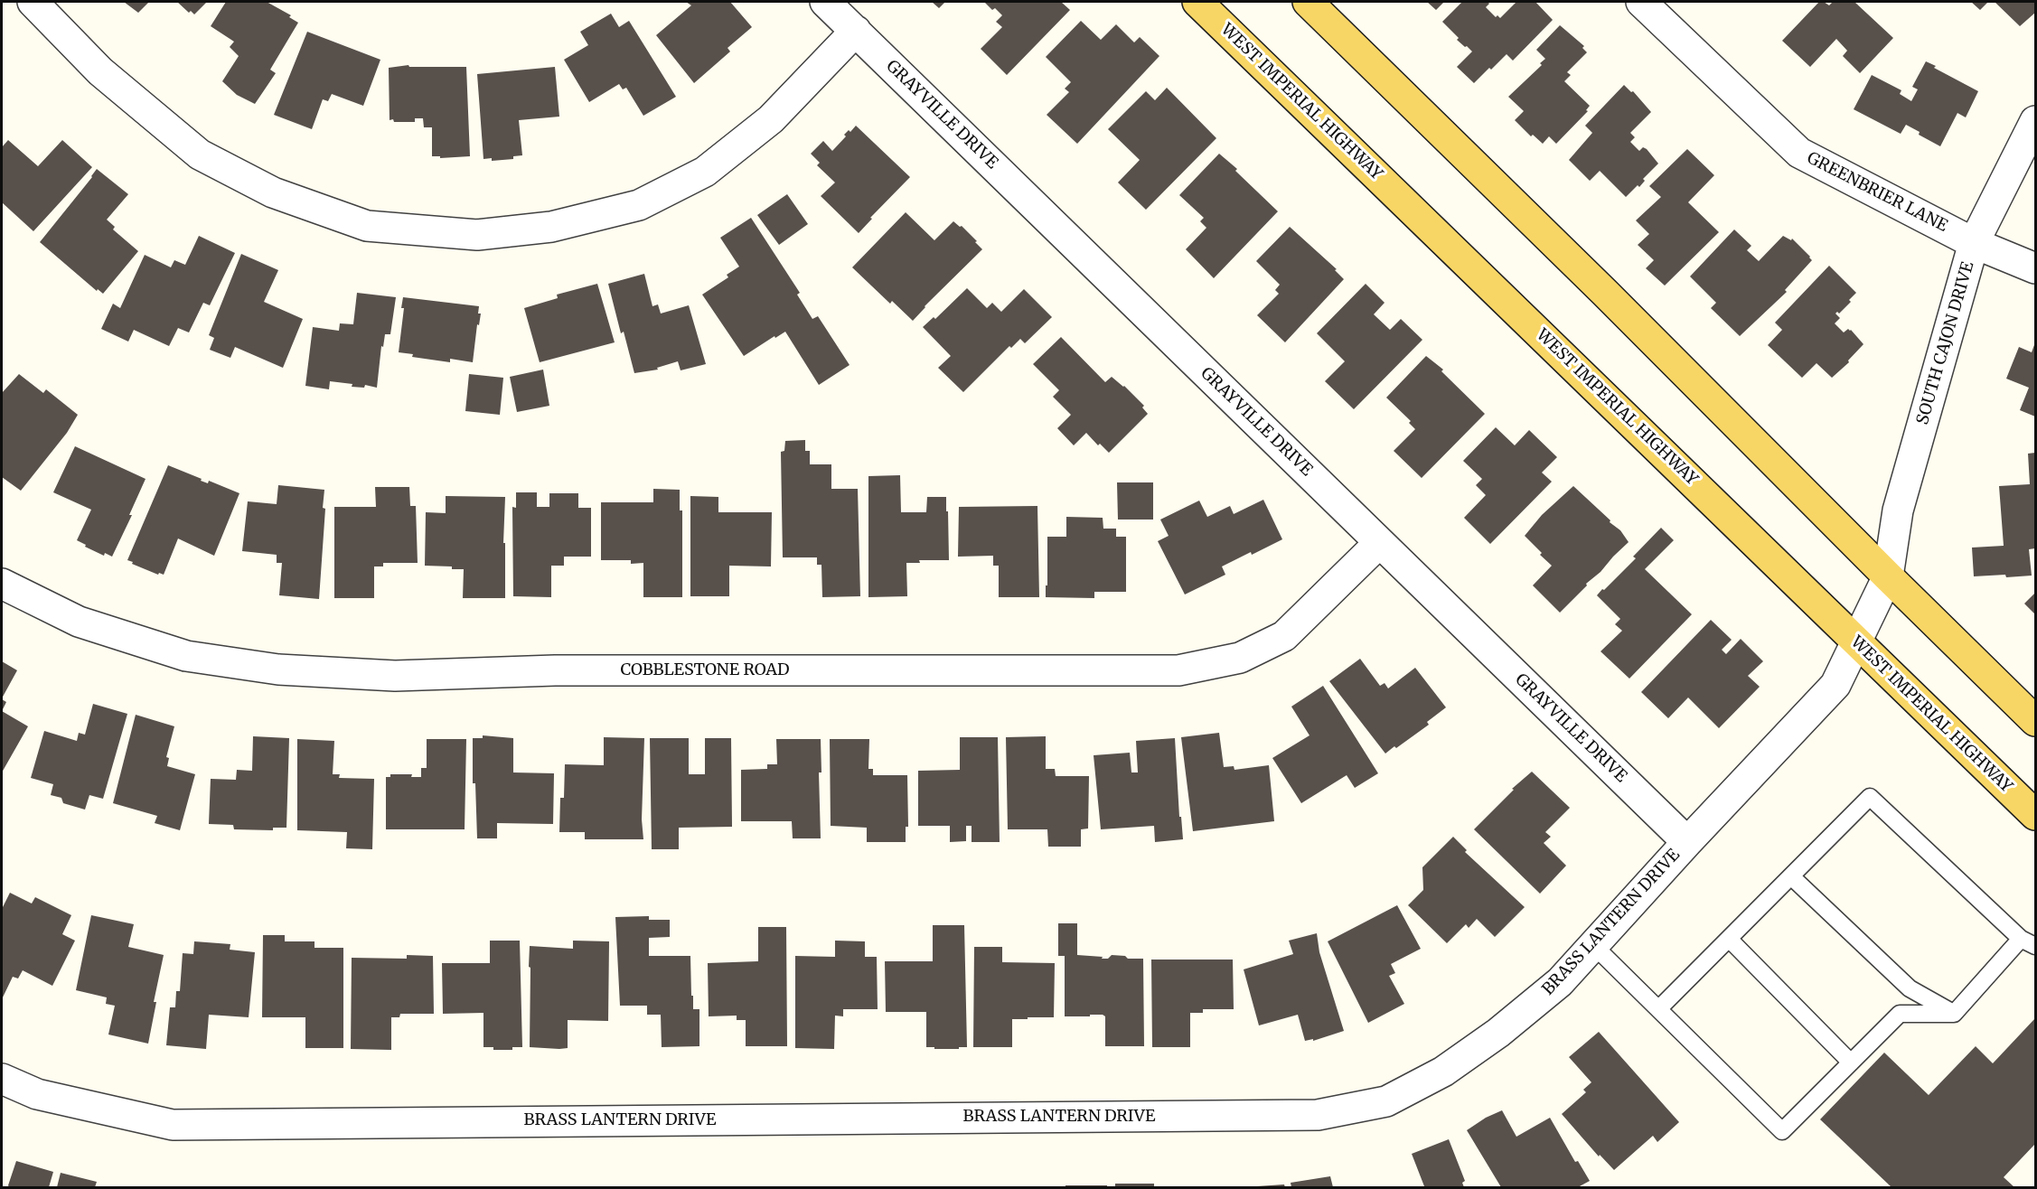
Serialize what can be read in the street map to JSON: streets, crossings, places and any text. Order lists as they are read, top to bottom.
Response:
{
  "streets": {
    "main road": ["WEST IMPERIAL HIGHWAY"],
    "street": [
      "GRAYVILLE DRIVE",
      "GREENBRIER LANE",
      "SOUTH CAJON DRIVE",
      "COBBLESTONE ROAD",
      "BRASS LANTERN DRIVE"
    ]
  },
  "crossings": [
    ["WEST IMPERIAL HIGHWAY", "BRASS LANTERN DRIVE"],
    ["GRAYVILLE DRIVE", "COBBLESTONE ROAD"],
    ["GRAYVILLE DRIVE", "BRASS LANTERN DRIVE"],
    ["GREENBRIER LANE", "SOUTH CAJON DRIVE"],
    ["SOUTH CAJON DRIVE", "BRASS LANTERN DRIVE"]
  ]
}
